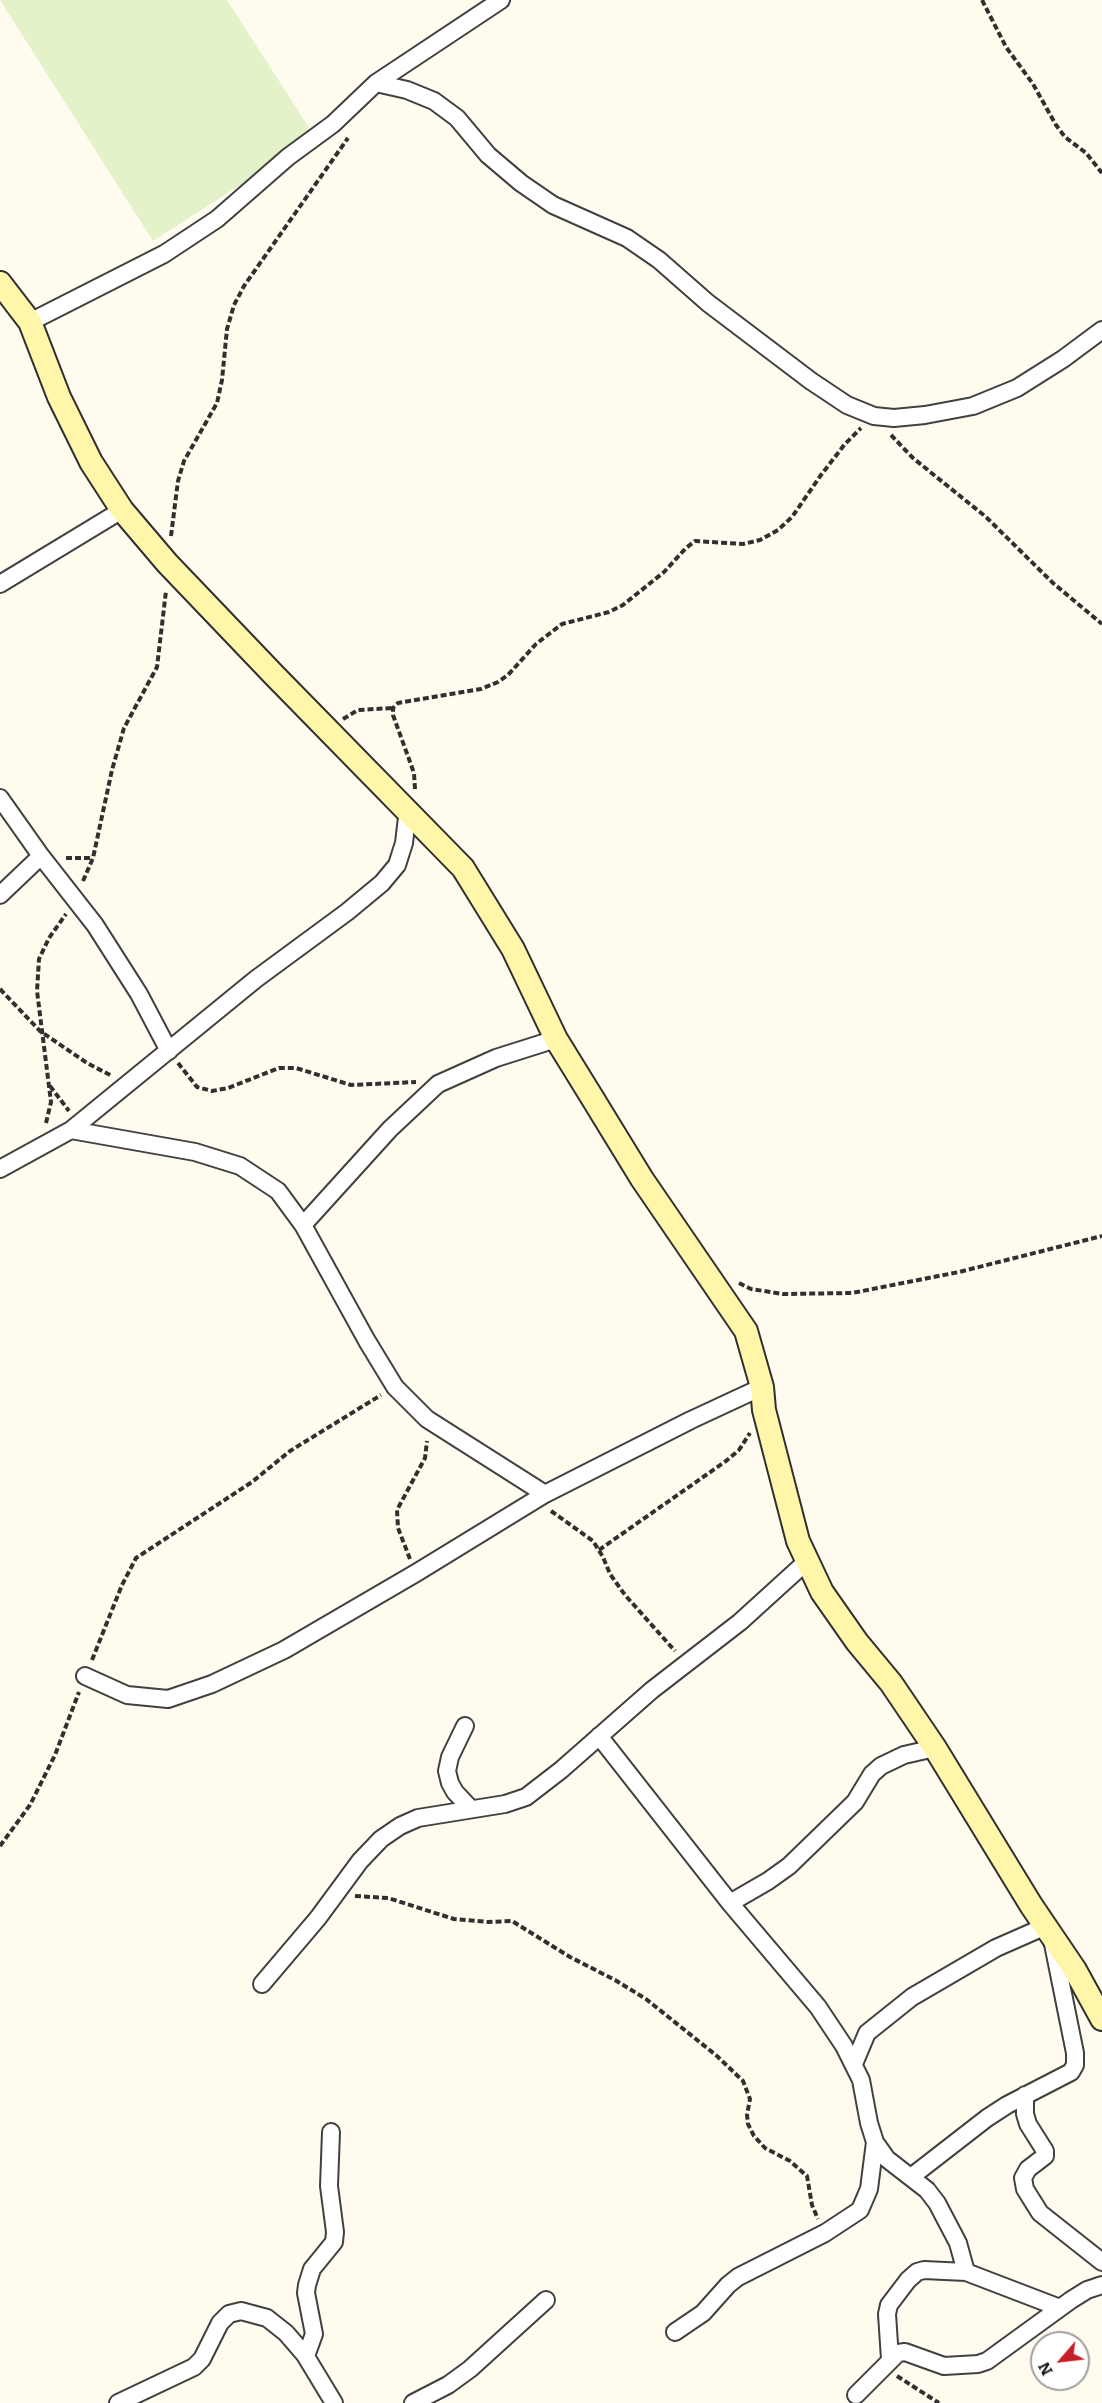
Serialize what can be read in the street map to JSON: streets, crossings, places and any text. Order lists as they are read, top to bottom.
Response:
{
  "north": "bottom left"
}
